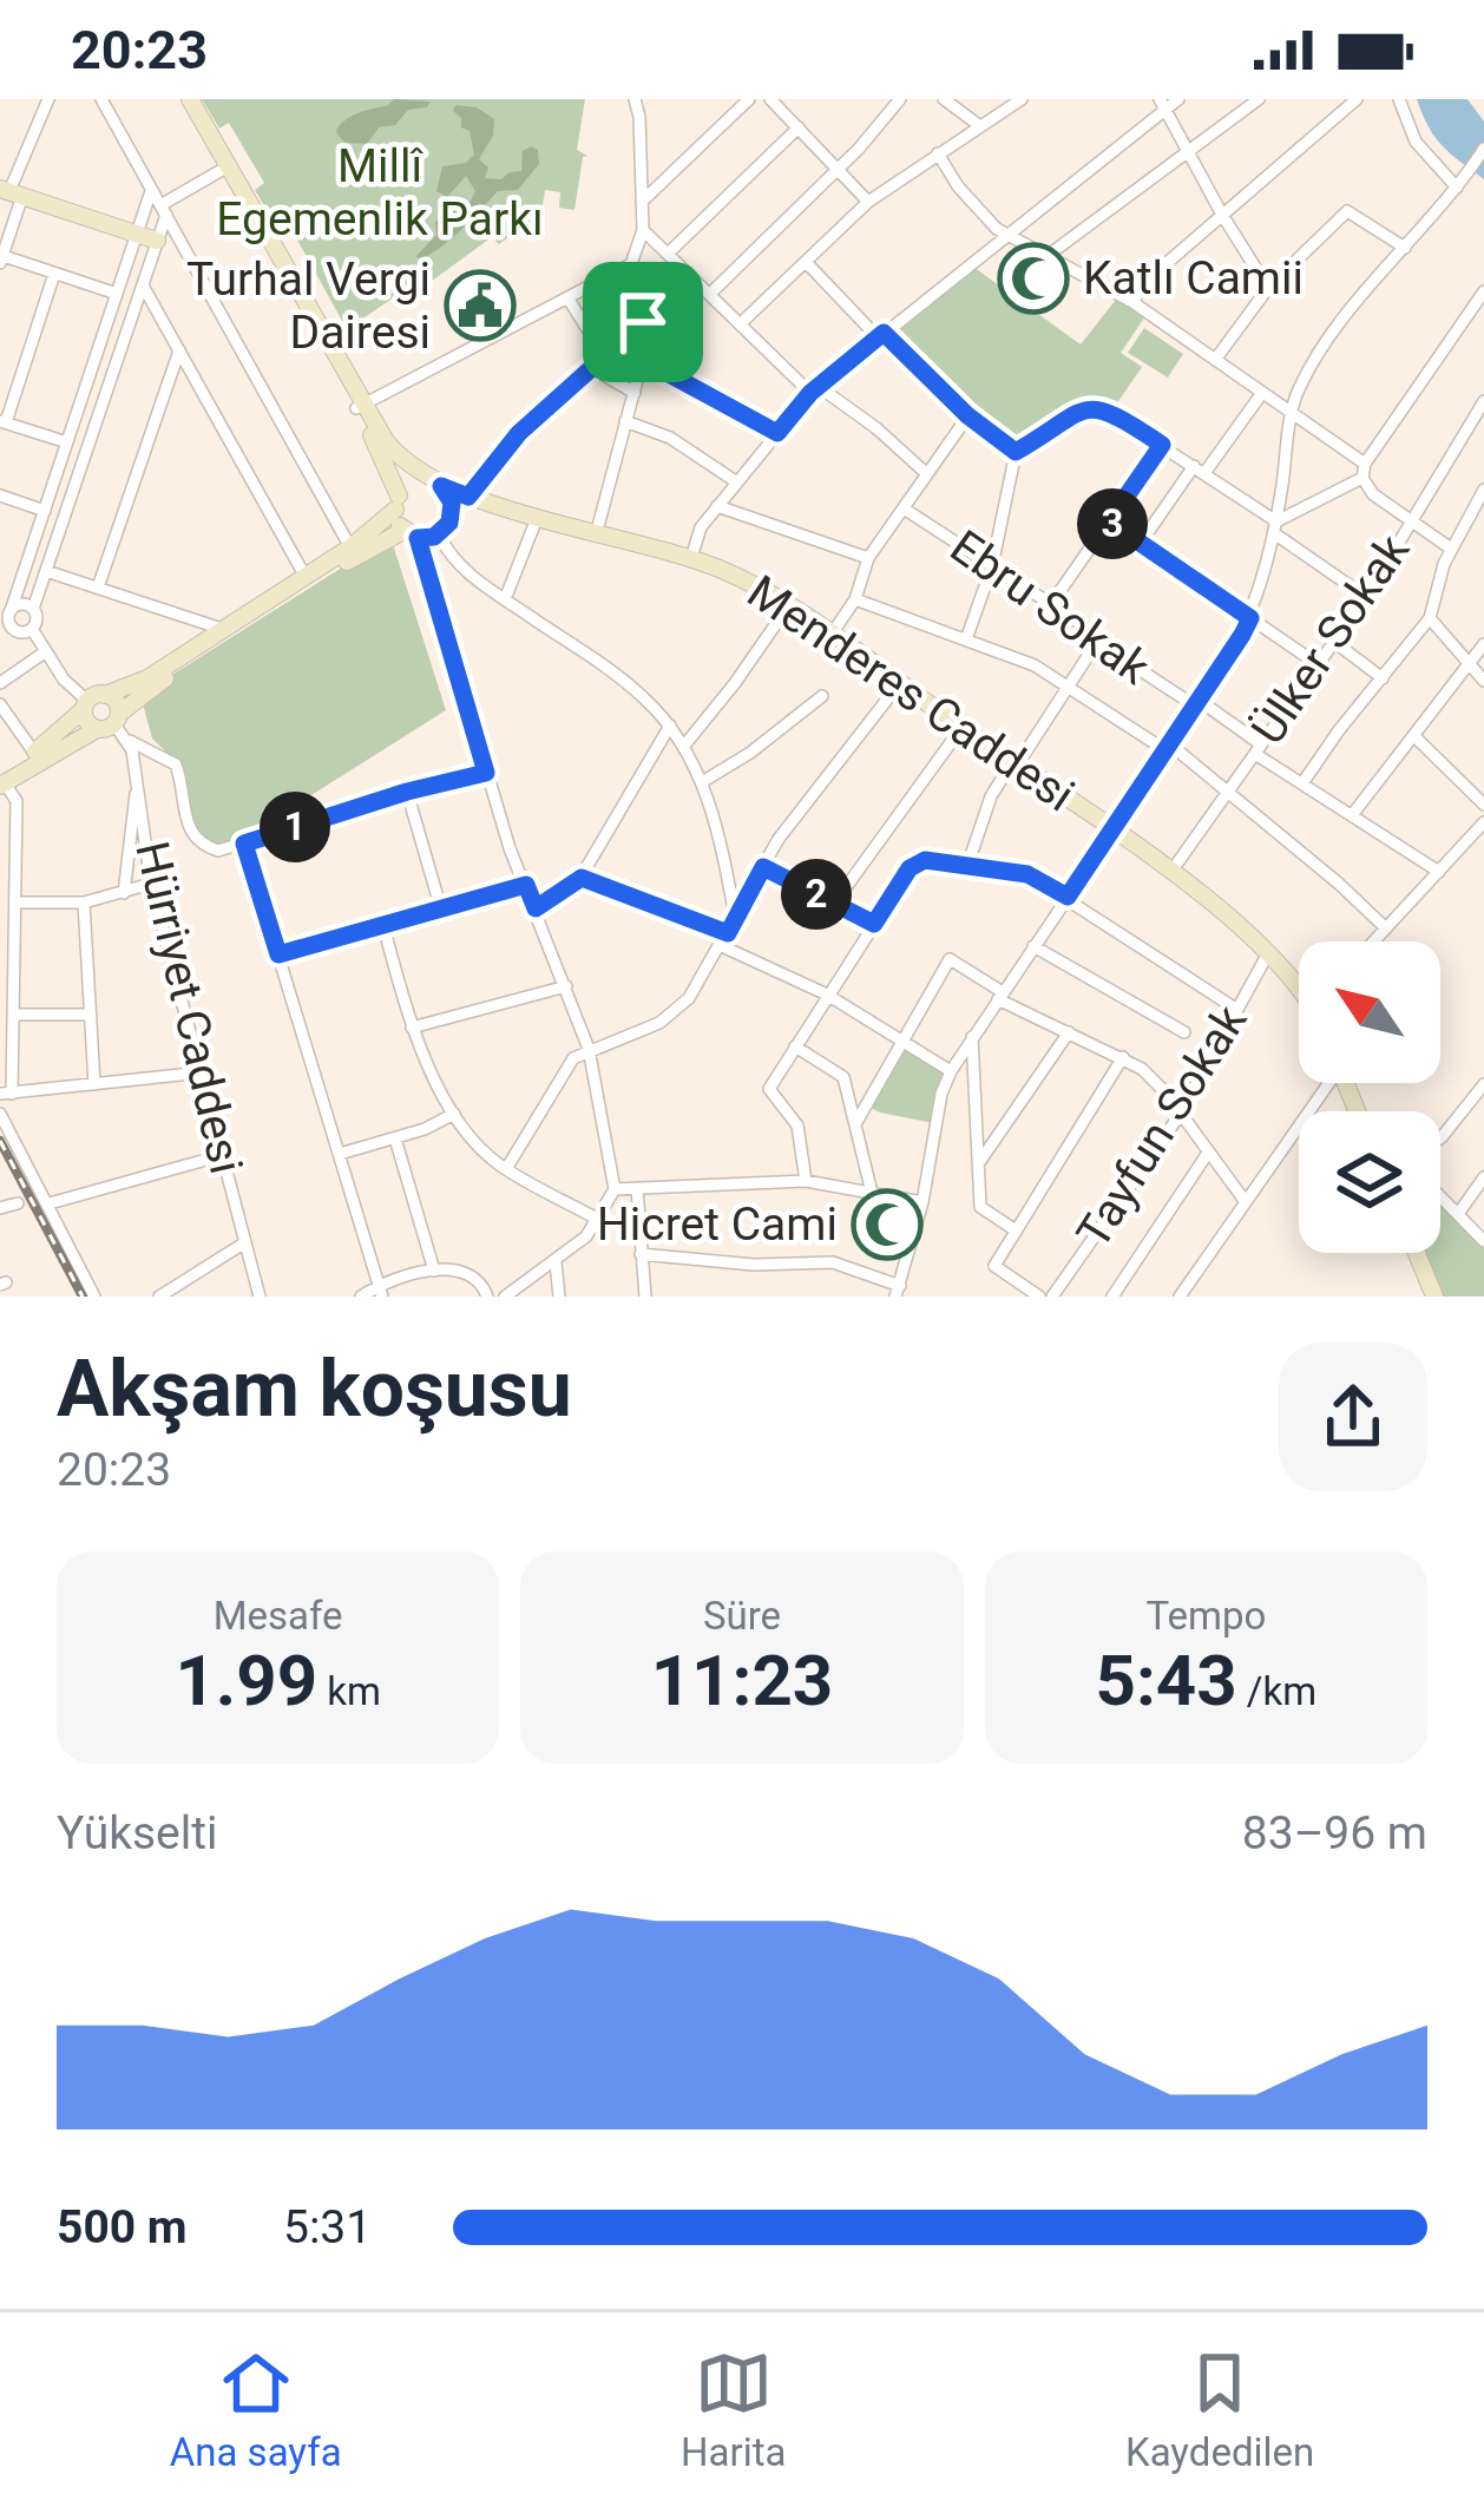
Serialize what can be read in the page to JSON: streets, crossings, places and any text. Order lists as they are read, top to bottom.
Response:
{
  "streets": {
    "street": [
      "Ebru Sokak",
      "Ülker Sokak",
      "Menderes Caddesi",
      "Hürriyet Caddesi",
      "Tayfun Sokak"
    ]
  },
  "crossings": [
    ["Ebru Sokak", "Ülker Sokak"],
    ["Ülker Sokak", "Menderes Caddesi"],
    ["Menderes Caddesi", "Tayfun Sokak"]
  ],
  "parks": ["Millî Egemenlik Parkı"],
  "places": {
    "mosque": ["Katlı Camii", "Hicret Cami"],
    "public building": ["Turhal Vergi Dairesi"]
  },
  "north": "top left",
  "page": {
    "status": "20:23",
    "pins": ["3", "1", "2"],
    "heading": ["Akşam koşusu", "20:23"],
    "stats": [
      ["Mesafe", "1.99 km"],
      ["Süre", "11:23"],
      ["Tempo", "5:43 /km"]
    ],
    "chart": ["Yükselti", "83–96 m"],
    "list": [
      {
        "name": "500 m",
        "note": "5:31"
      }
    ],
    "tabs": ["Ana sayfa", "Harita", "Kaydedilen"]
  }
}
